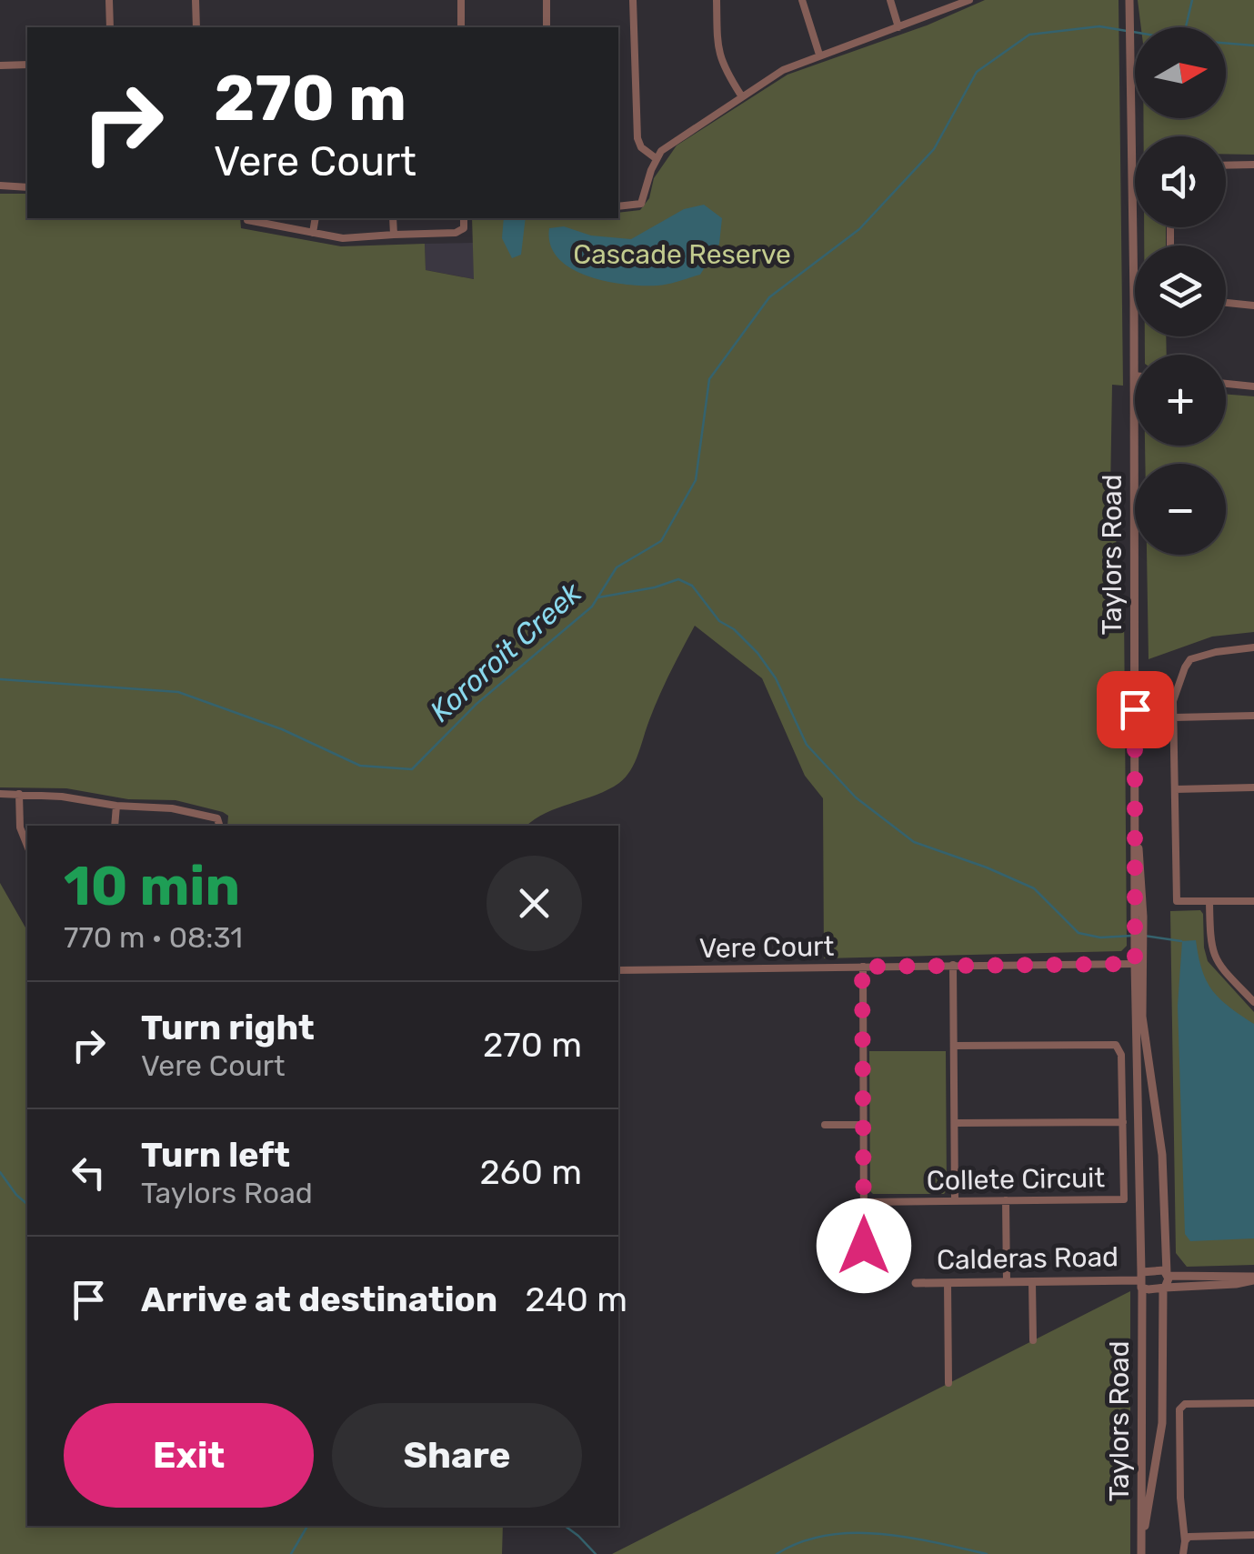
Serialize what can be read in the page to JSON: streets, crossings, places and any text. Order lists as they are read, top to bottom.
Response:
{
  "streets": {
    "street": [
      "Taylors Road",
      "Vere Court",
      "Collete Circuit",
      "Calderas Road"
    ]
  },
  "crossings": [
    ["Taylors Road", "Vere Court"],
    ["Taylors Road", "Calderas Road"]
  ],
  "water": ["Kororoit Creek"],
  "parks": ["Cascade Reserve"],
  "north": "right",
  "page": {
    "map_buttons": ["+", "−"],
    "turn": ["270 m", "Vere Court"],
    "heading": ["10 min", "770 m · 08:31"],
    "list": [
      {
        "name": "Turn right",
        "note": "Vere Court",
        "value": "270 m"
      },
      {
        "name": "Turn left",
        "note": "Taylors Road",
        "value": "260 m"
      },
      {
        "name": "Arrive at destination",
        "value": "240 m"
      }
    ],
    "buttons": ["Exit", "Share"]
  }
}
